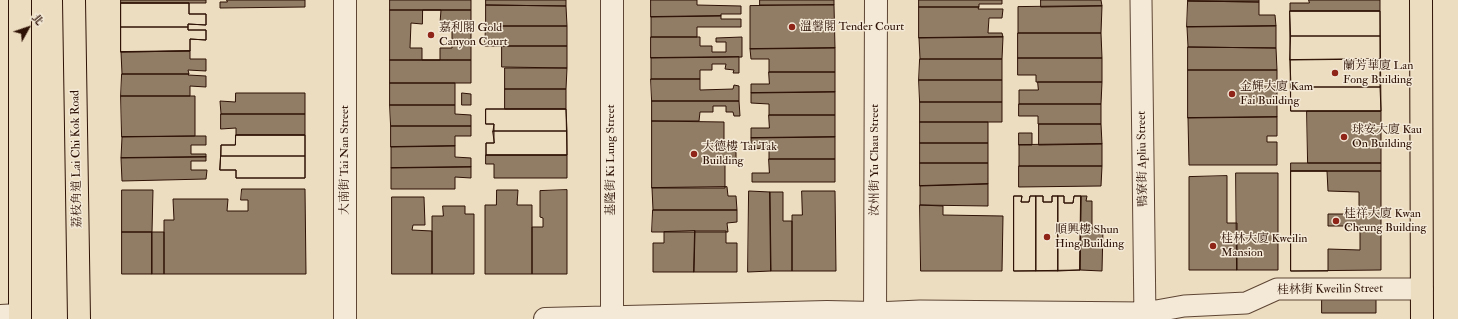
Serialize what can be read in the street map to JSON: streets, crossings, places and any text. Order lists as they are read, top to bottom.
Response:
{
  "streets": {
    "main road": ["荔枝角道 Lai Chi Kok Road"],
    "street": [
      "鴨寮街 Apliu Street",
      "大南街 Tai Nan Street",
      "基隆街 Ki Lung Street",
      "汝州街 Yu Chau Street",
      "桂林街 Kweilin Street"
    ]
  },
  "crossings": [
    ["鴨寮街 Apliu Street", "桂林街 Kweilin Street"],
    ["基隆街 Ki Lung Street", "桂林街 Kweilin Street"],
    ["汝州街 Yu Chau Street", "桂林街 Kweilin Street"]
  ],
  "places": [
    "溫馨閣 Tender Court",
    "嘉利閣 Gold Canyon Court",
    "蘭芳華廈 Lan Fong Building",
    "金輝大廈 Kam Fai Building",
    "球安大廈 Kau On Building",
    "大德樓 Tai Tak Building",
    "桂祥大廈 Kwan Cheung Building",
    "順興樓 Shun Hing Building",
    "桂林大廈 Kweilin Mansion"
  ],
  "north": "top right"
}
